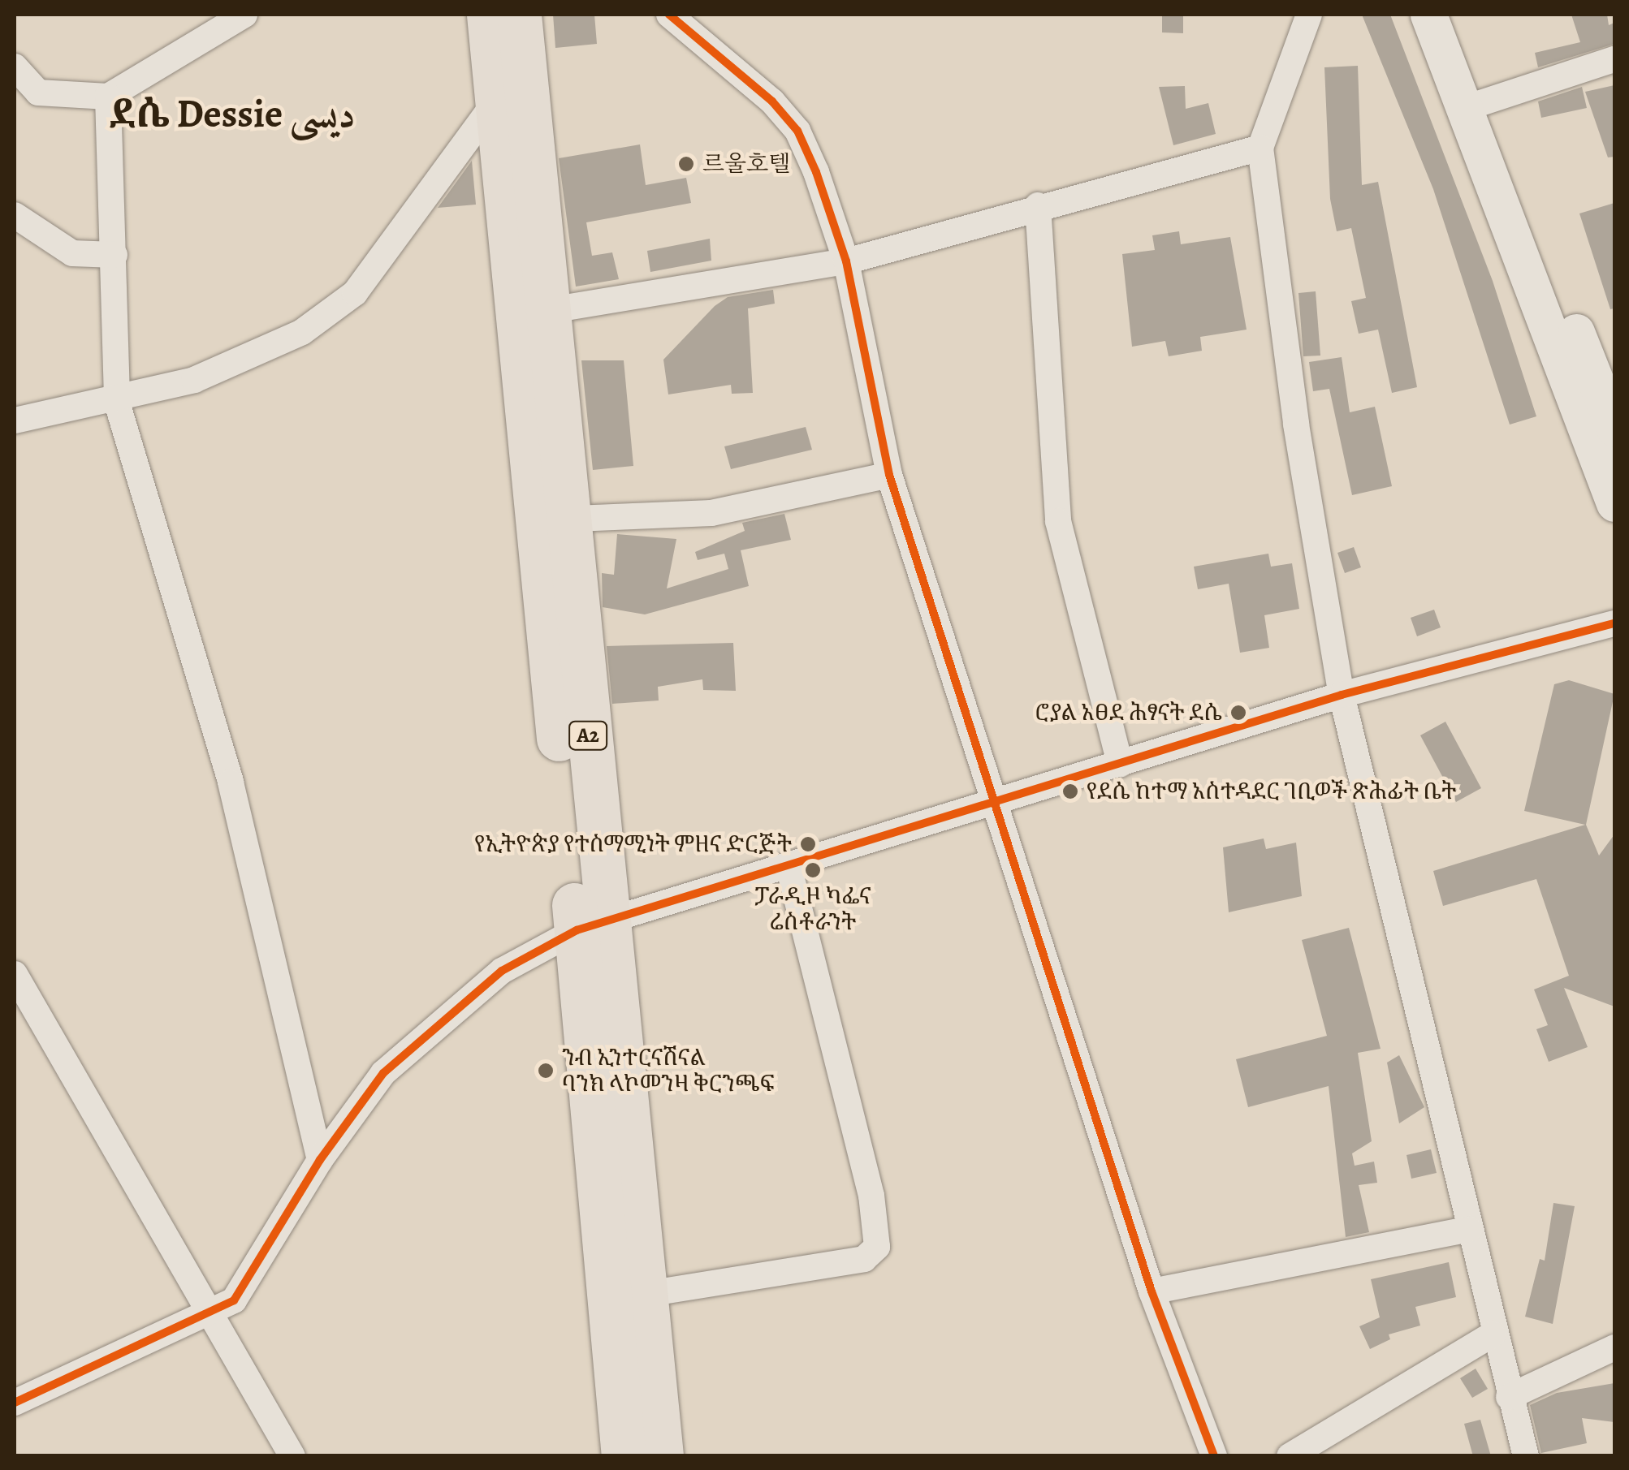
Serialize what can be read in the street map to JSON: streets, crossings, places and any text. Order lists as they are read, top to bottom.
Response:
{
  "streets": {
    "highway": ["A2"]
  },
  "districts": ["ደሴ Dessie ديسى"],
  "places": [
    "르울호텔",
    "ሮያል አፀደ ሕፃናት ደሴ",
    "የደሴ ከተማ አስተዳደር ገቢወች ጽሕፊት ቤት",
    "የኢትዮጵያ የተስማሚነት ምዘና ድርጅት",
    "ፓራዲዞ ካፌና ሬስቶራንት",
    "ንብ ኢንተርናሽናል ባንክ ላኮመንዛ ቅርንጫፍ"
  ]
}
